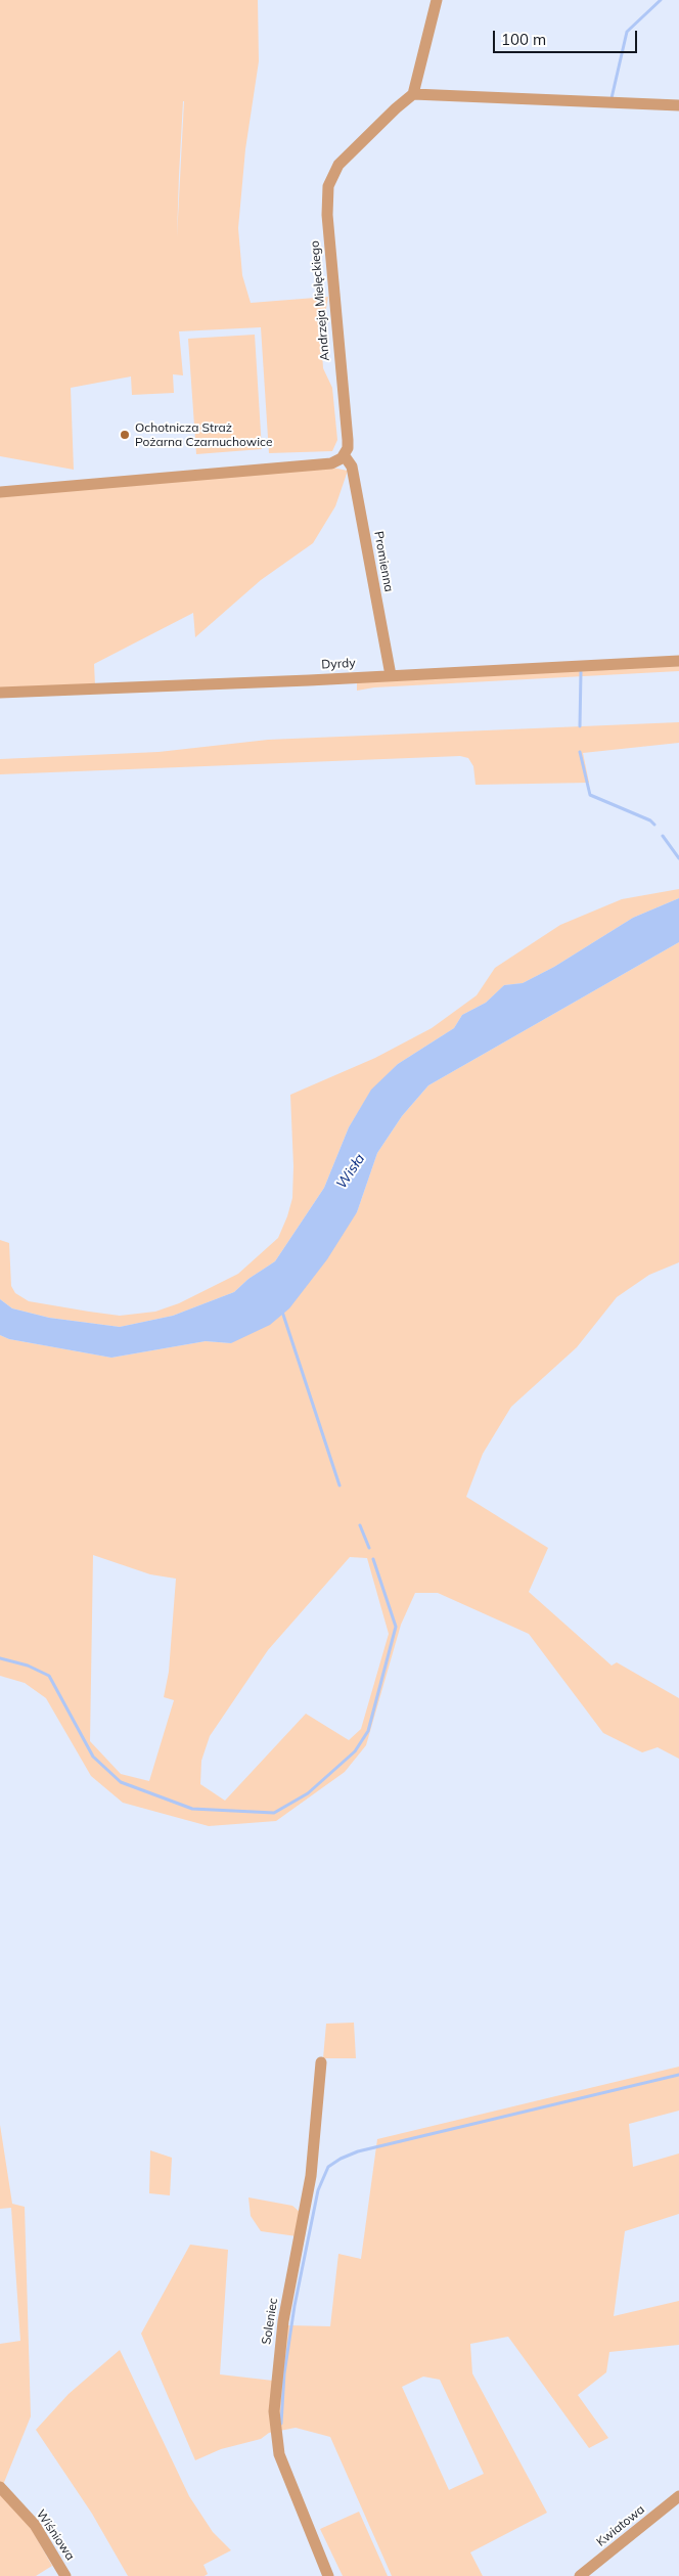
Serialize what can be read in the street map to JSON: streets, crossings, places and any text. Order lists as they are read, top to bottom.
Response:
{
  "streets": {
    "street": [
      "Andrzeja Mielęckiego",
      "Promienna",
      "Dyrdy",
      "Soleniec",
      "Kwiatowa",
      "Wiśniowa"
    ]
  },
  "crossings": [
    ["Andrzeja Mielęckiego", "Promienna"],
    ["Promienna", "Dyrdy"]
  ],
  "water": ["Wisła"],
  "places": ["Ochotnicza Straż Pożarna Czarnuchowice"],
  "scale_bar": "100 m"
}
